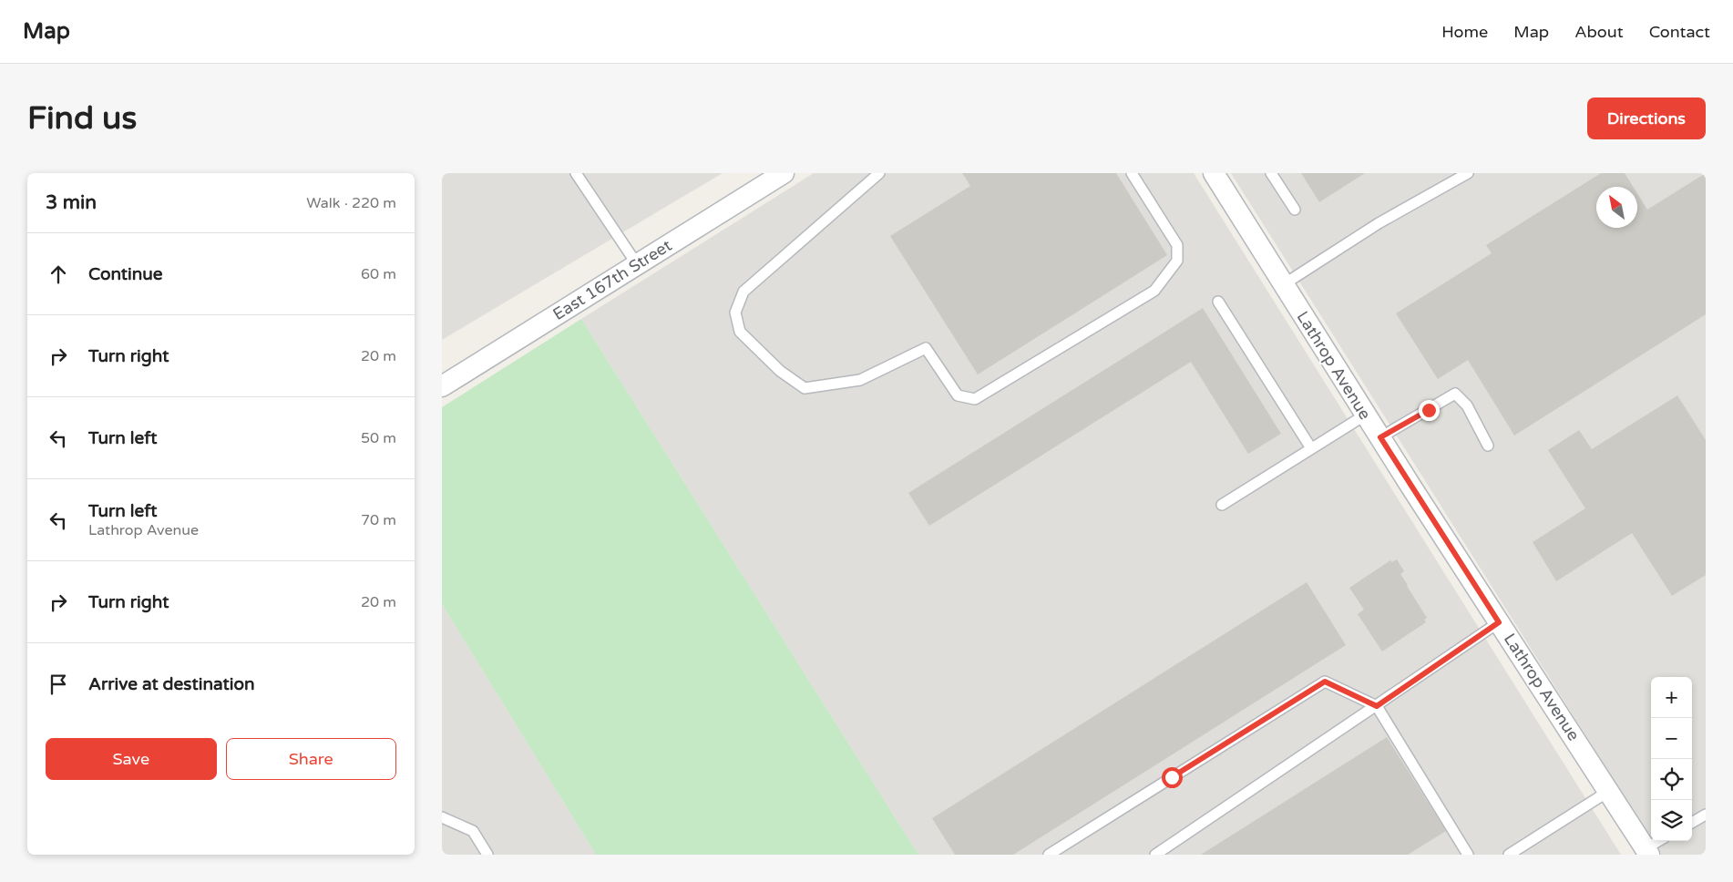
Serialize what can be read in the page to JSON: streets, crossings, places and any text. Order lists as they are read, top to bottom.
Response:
{
  "streets": {
    "street": ["East 167th Street", "Lathrop Avenue"]
  },
  "north": "top left",
  "page": {
    "header": "Map",
    "nav": [
      "Home",
      "Map",
      "About",
      "Contact"
    ],
    "buttons": [
      "Directions",
      ["Save", "Share"]
    ],
    "title": "Find us",
    "heading": ["3 min", "Walk · 220 m"],
    "list": [
      ["Continue", "60 m"],
      ["Turn right", "20 m"],
      ["Turn left", "50 m"],
      ["Turn left", "Lathrop Avenue", "70 m"],
      ["Turn right", "20 m"],
      "Arrive at destination"
    ],
    "map_buttons": ["+", "−"]
  }
}
